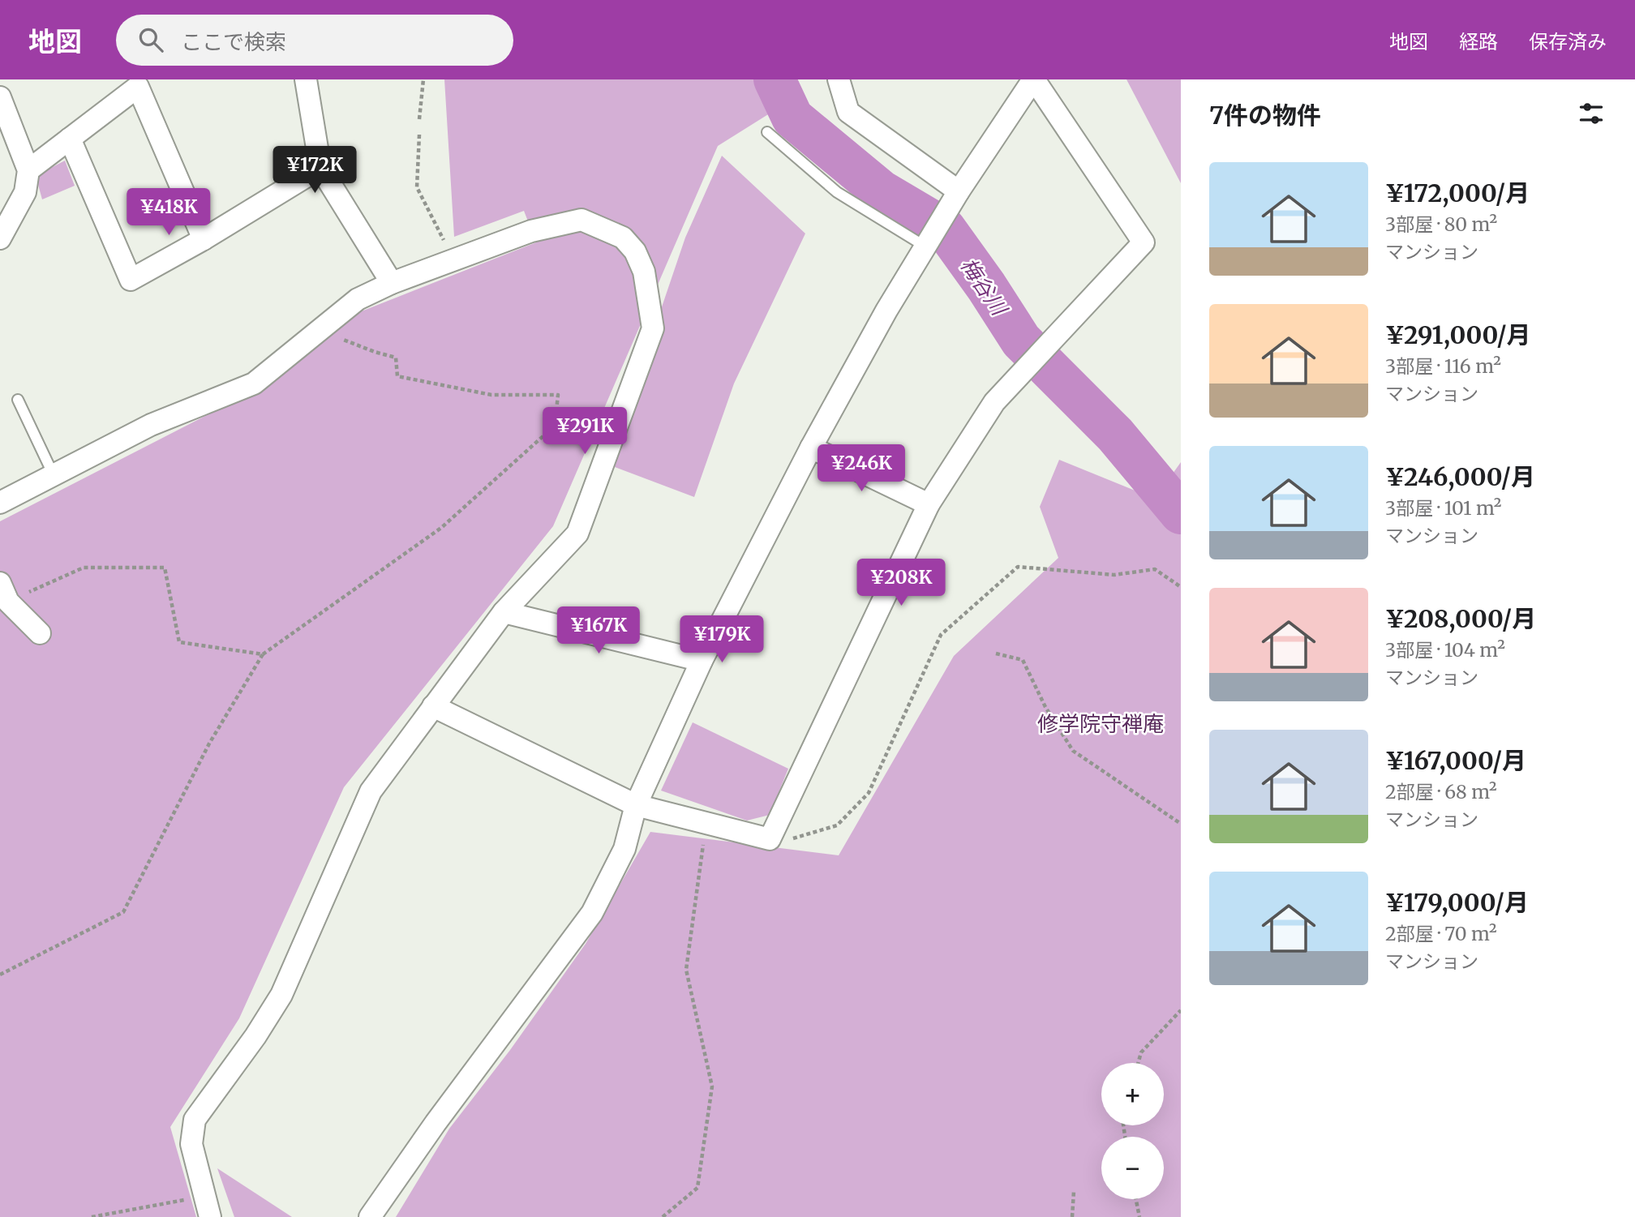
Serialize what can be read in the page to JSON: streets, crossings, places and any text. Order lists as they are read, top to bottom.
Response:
{
  "districts": ["修学院守禅庵"],
  "water": ["梅谷川"],
  "page": {
    "header": "地図",
    "search": "ここで検索",
    "nav": ["地図", "経路", "保存済み"],
    "heading": "7件の物件",
    "price": [
      "¥172K",
      "¥418K",
      "¥291K",
      "¥246K",
      "¥208K",
      "¥167K",
      "¥179K"
    ],
    "list": [
      {
        "name": "¥172,000/月",
        "note": "3部屋 · 80 m² · マンション"
      },
      {
        "name": "¥291,000/月",
        "note": "3部屋 · 116 m² · マンション"
      },
      {
        "name": "¥246,000/月",
        "note": "3部屋 · 101 m² · マンション"
      },
      {
        "name": "¥208,000/月",
        "note": "3部屋 · 104 m² · マンション"
      },
      {
        "name": "¥167,000/月",
        "note": "2部屋 · 68 m² · マンション"
      },
      {
        "name": "¥179,000/月",
        "note": "2部屋 · 70 m² · マンション"
      }
    ],
    "map_buttons": ["+", "−"]
  }
}
